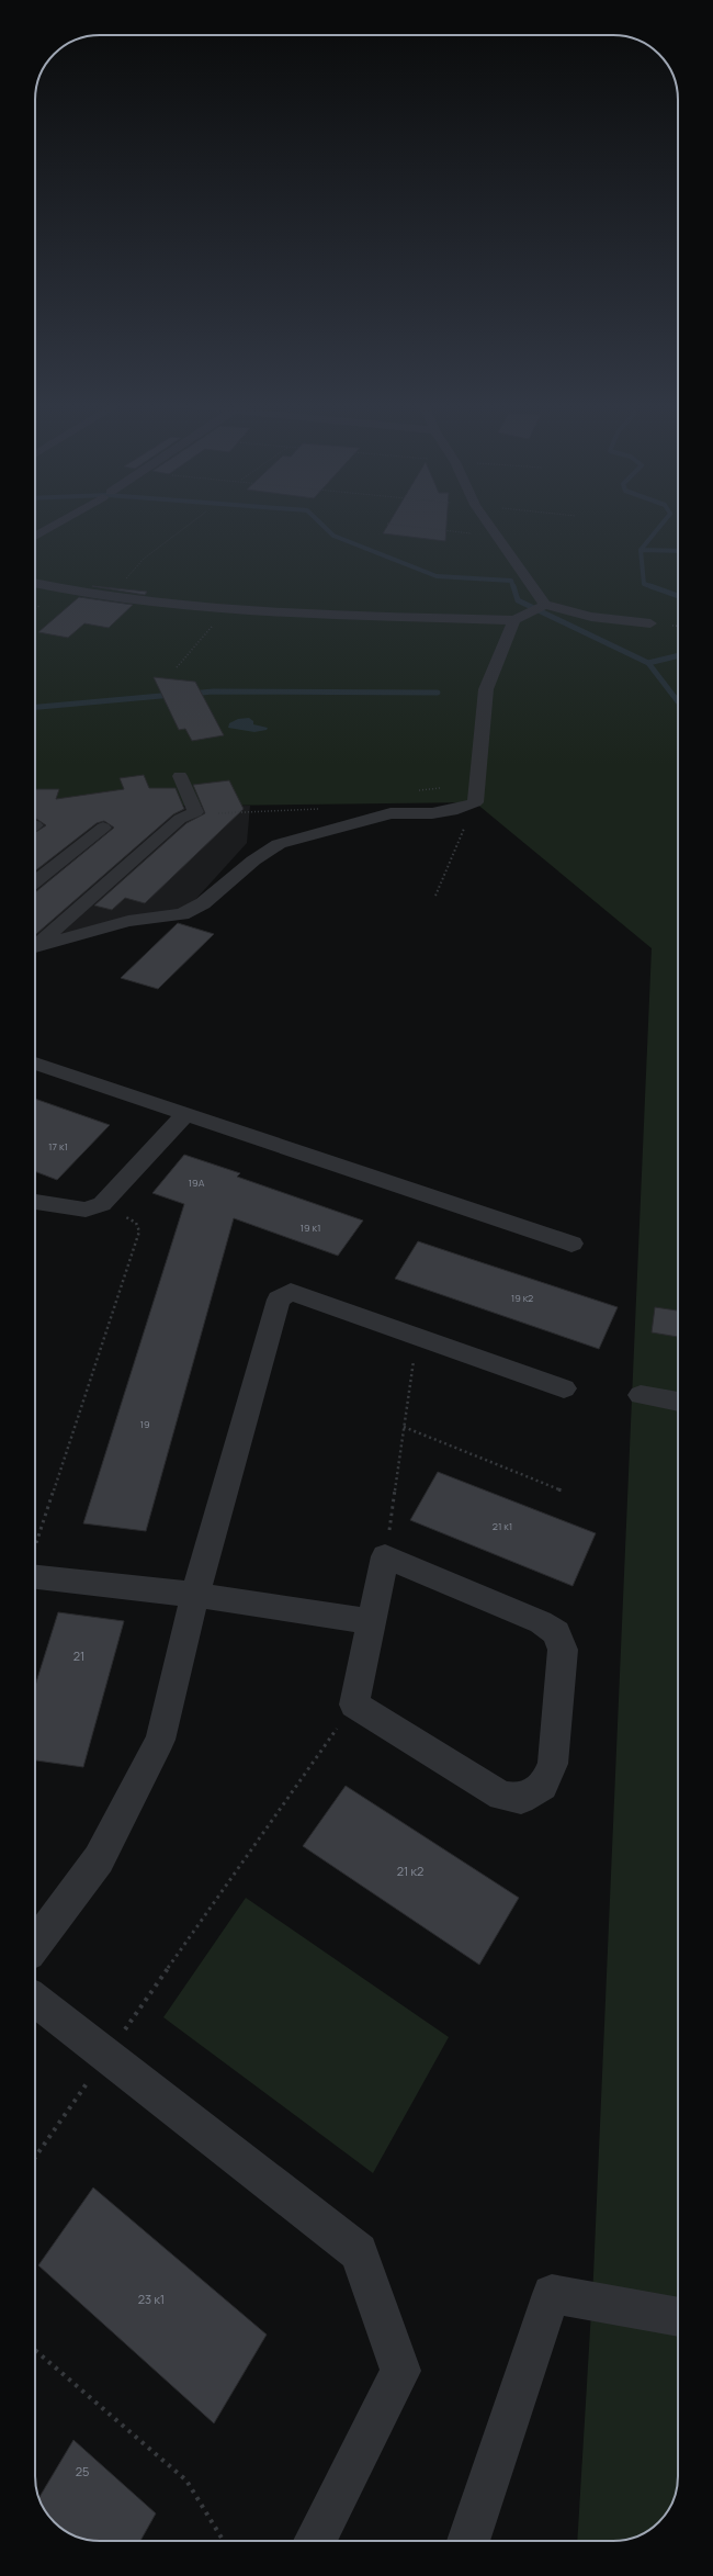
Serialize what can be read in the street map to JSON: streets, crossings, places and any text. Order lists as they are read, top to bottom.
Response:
{
  "house_numbers": [
    "17 к1",
    "19А",
    "19 к1",
    "19 к2",
    "19",
    "21 к1",
    "21",
    "21 к2",
    "23 к1",
    "25"
  ]
}
